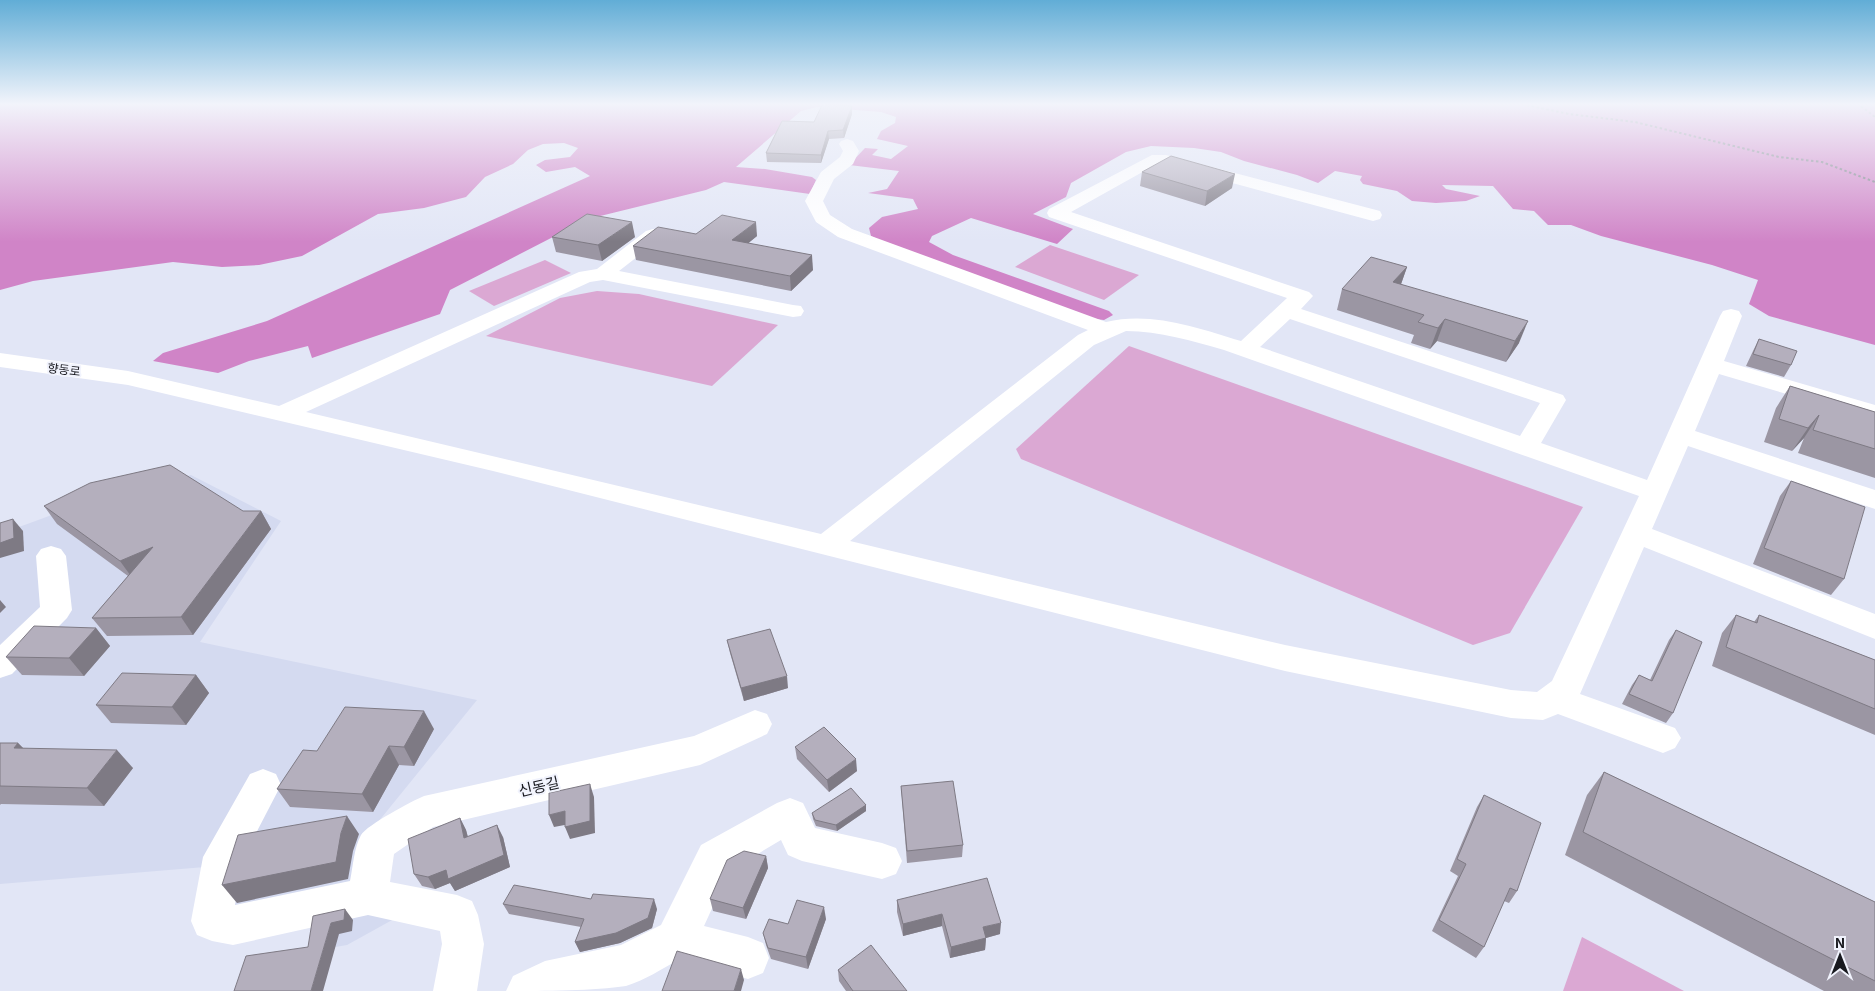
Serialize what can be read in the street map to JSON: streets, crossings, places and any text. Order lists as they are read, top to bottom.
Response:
{
  "streets": {
    "street": ["향동로", "신동길"]
  },
  "north": "top"
}
